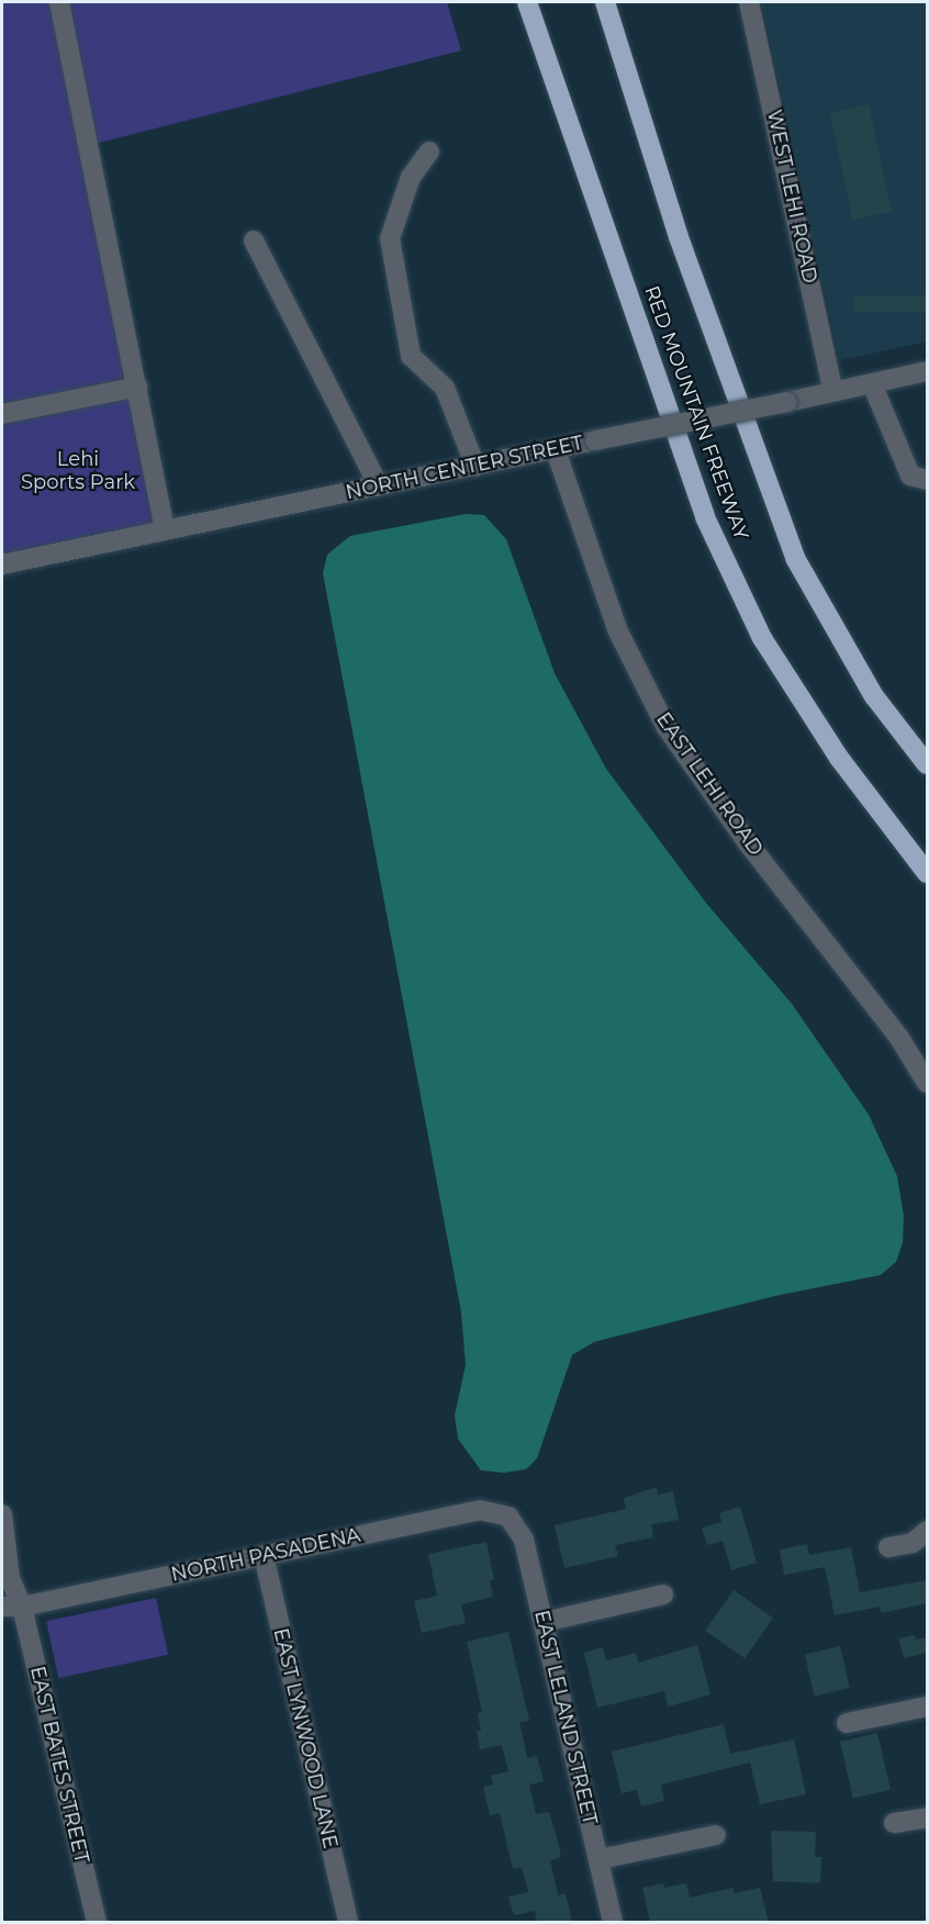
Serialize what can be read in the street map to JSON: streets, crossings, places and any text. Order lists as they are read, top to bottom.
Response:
{
  "streets": {
    "highway": ["RED MOUNTAIN FREEWAY"],
    "street": [
      "WEST LEHI ROAD",
      "NORTH CENTER STREET",
      "EAST LEHI ROAD",
      "NORTH PASADENA",
      "EAST LELAND STREET",
      "EAST LYNWOOD LANE",
      "EAST BATES STREET"
    ]
  },
  "crossings": [
    ["WEST LEHI ROAD", "NORTH CENTER STREET"],
    ["NORTH CENTER STREET", "EAST LEHI ROAD"],
    ["NORTH PASADENA", "EAST LELAND STREET"],
    ["NORTH PASADENA", "EAST LYNWOOD LANE"],
    ["NORTH PASADENA", "EAST BATES STREET"]
  ],
  "parks": ["Lehi Sports Park"]
}
